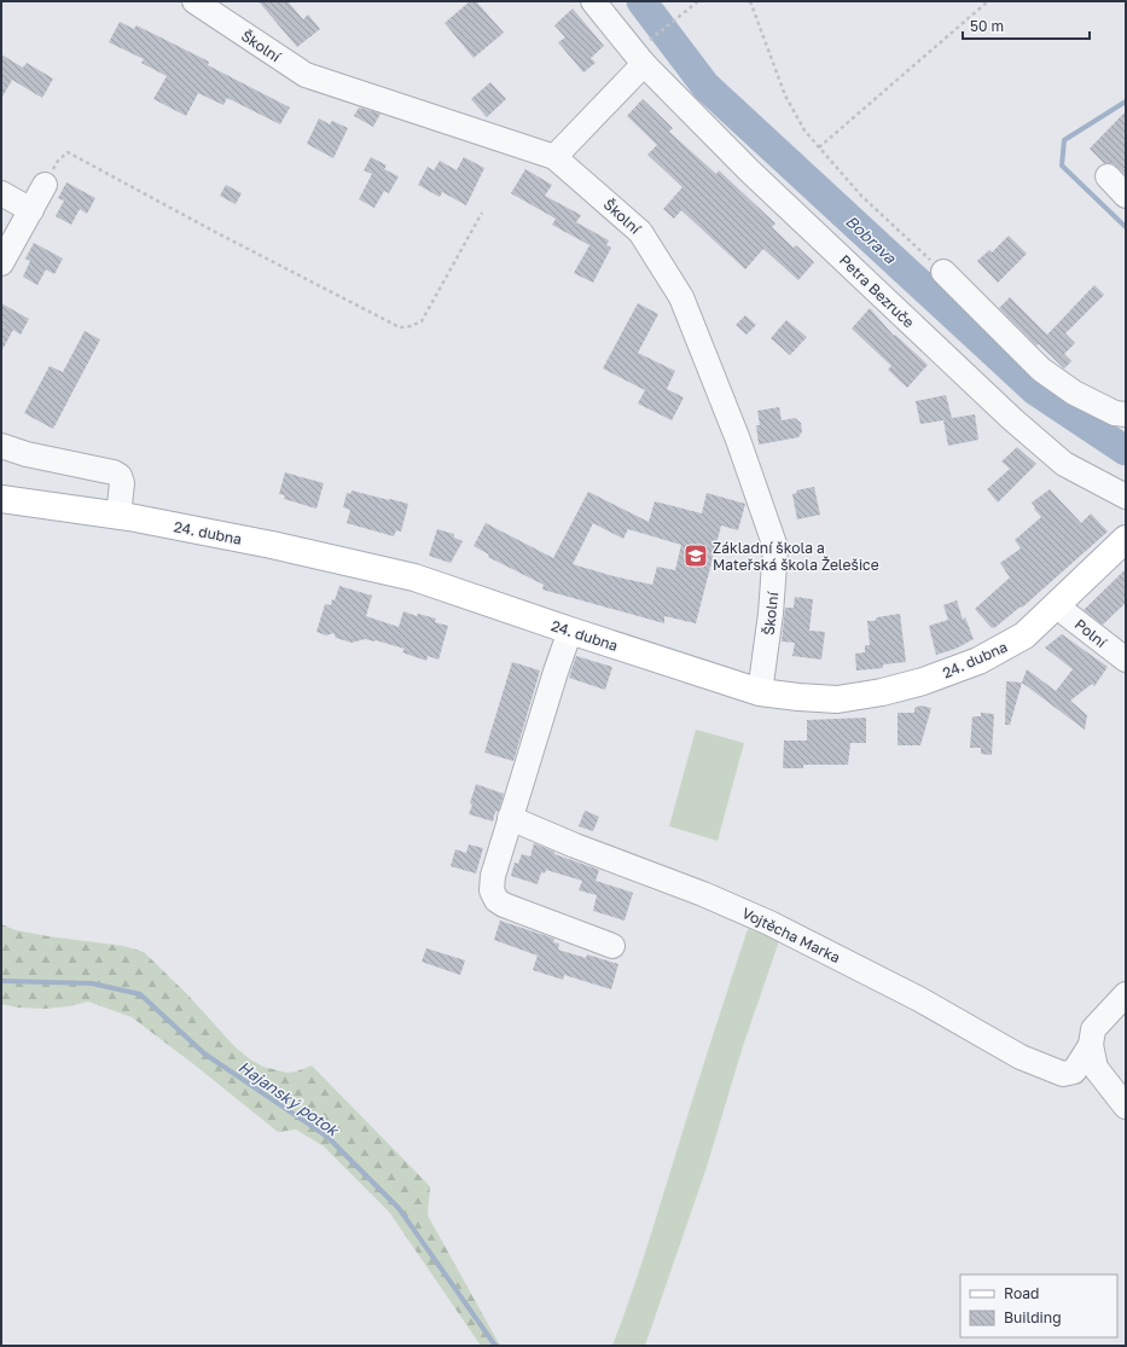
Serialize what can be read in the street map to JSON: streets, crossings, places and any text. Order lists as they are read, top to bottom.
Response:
{
  "streets": {
    "main road": ["24. dubna"],
    "street": [
      "Školní",
      "Petra Bezruče",
      "Polní",
      "Vojtěcha Marka"
    ]
  },
  "crossings": [
    ["Školní", "24. dubna"],
    ["24. dubna", "Polní"]
  ],
  "water": ["Bobrava", "Hajanský potok"],
  "places": {
    "school or university": ["Základní škola a Mateřská škola Želešice"]
  },
  "legend": ["Road", "Building"],
  "scale_bar": "50 m"
}
